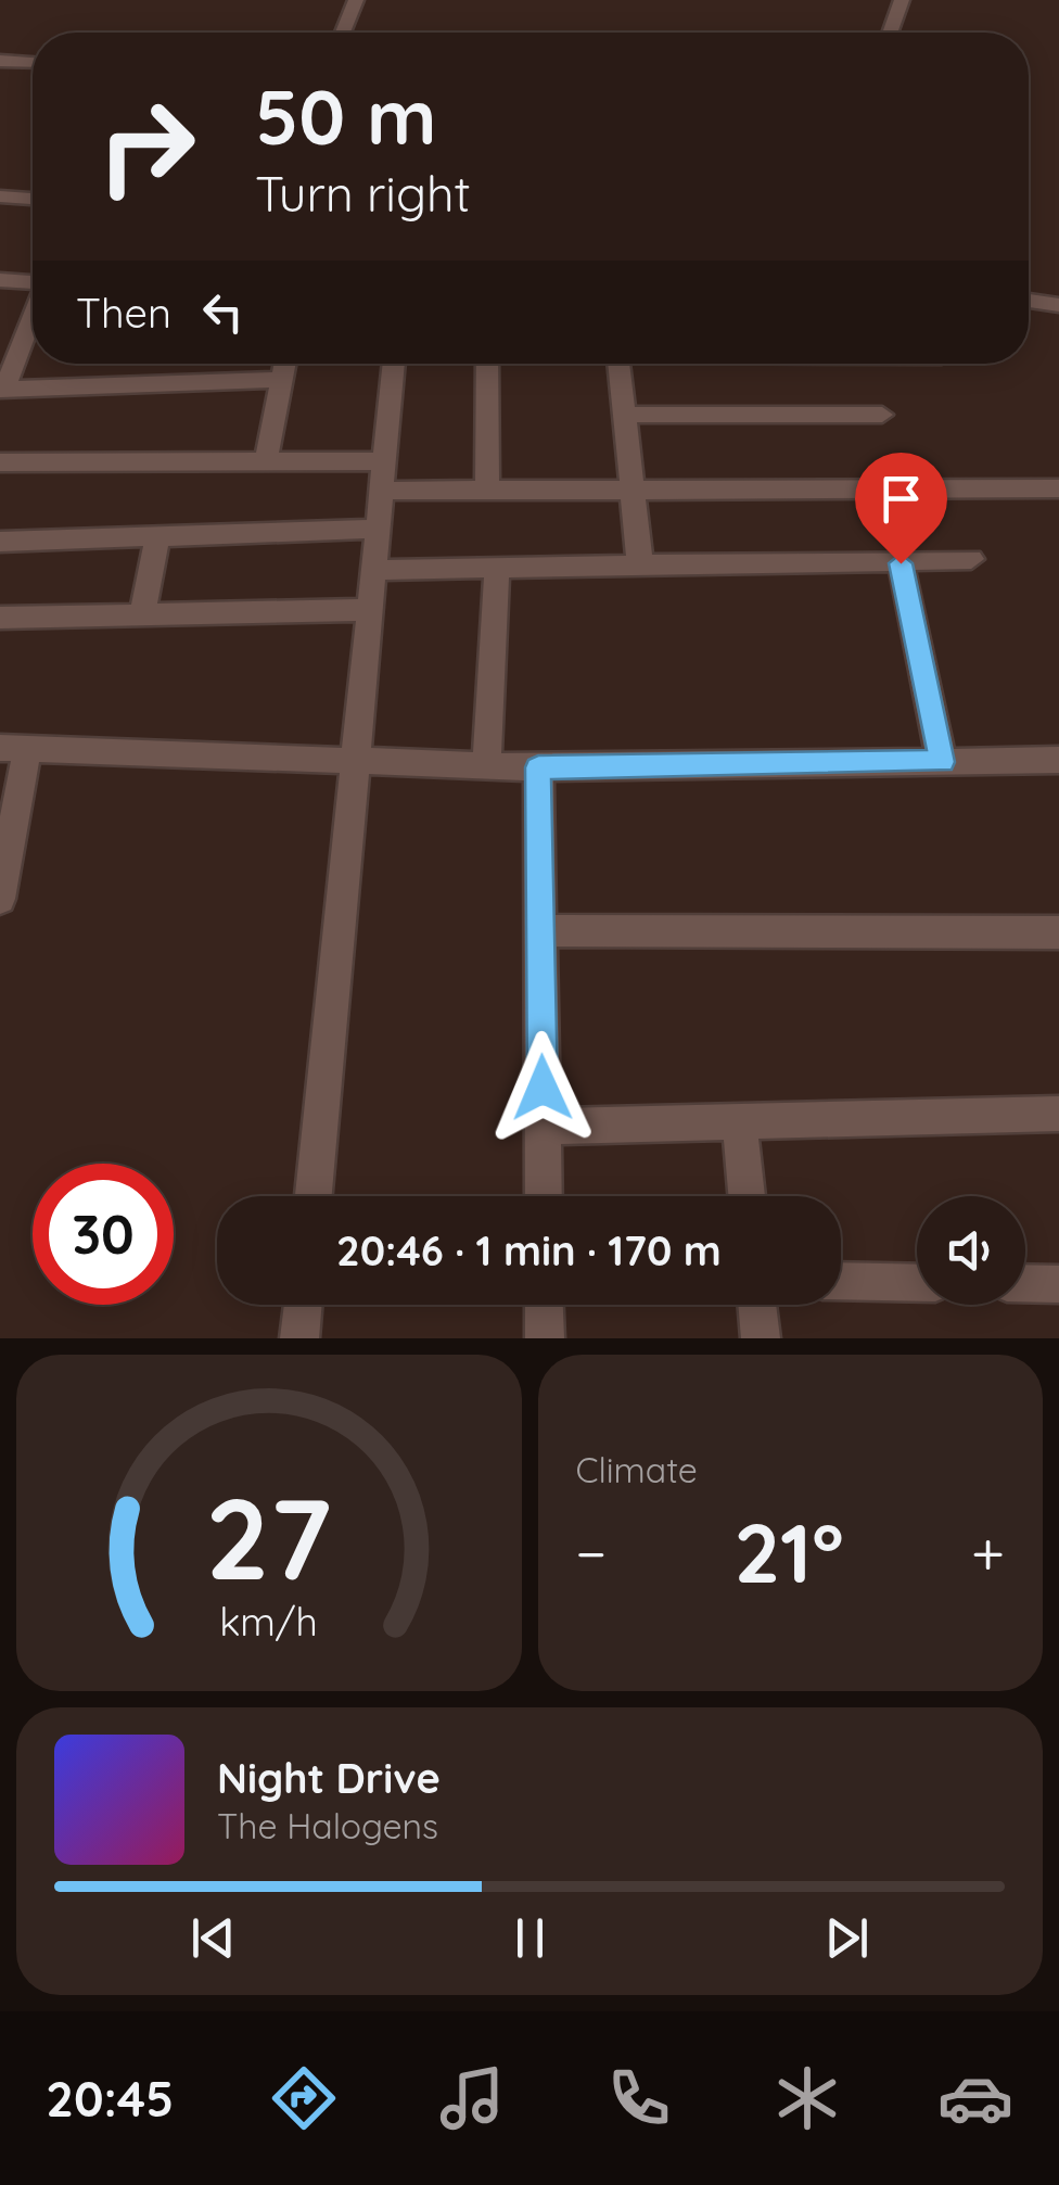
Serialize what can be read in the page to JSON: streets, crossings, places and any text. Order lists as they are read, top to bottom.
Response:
{
  "page": {
    "turn": ["50 m", "Turn right"],
    "then": "Then",
    "limit": "30",
    "trip": "20:46 · 1 min · 170 m",
    "tile": "Climate",
    "heat": ["−", "21°", "+"],
    "song": ["Night Drive", "The Halogens"],
    "tabs": "20:45",
    "gauge": ["27", "km/h"]
  }
}
